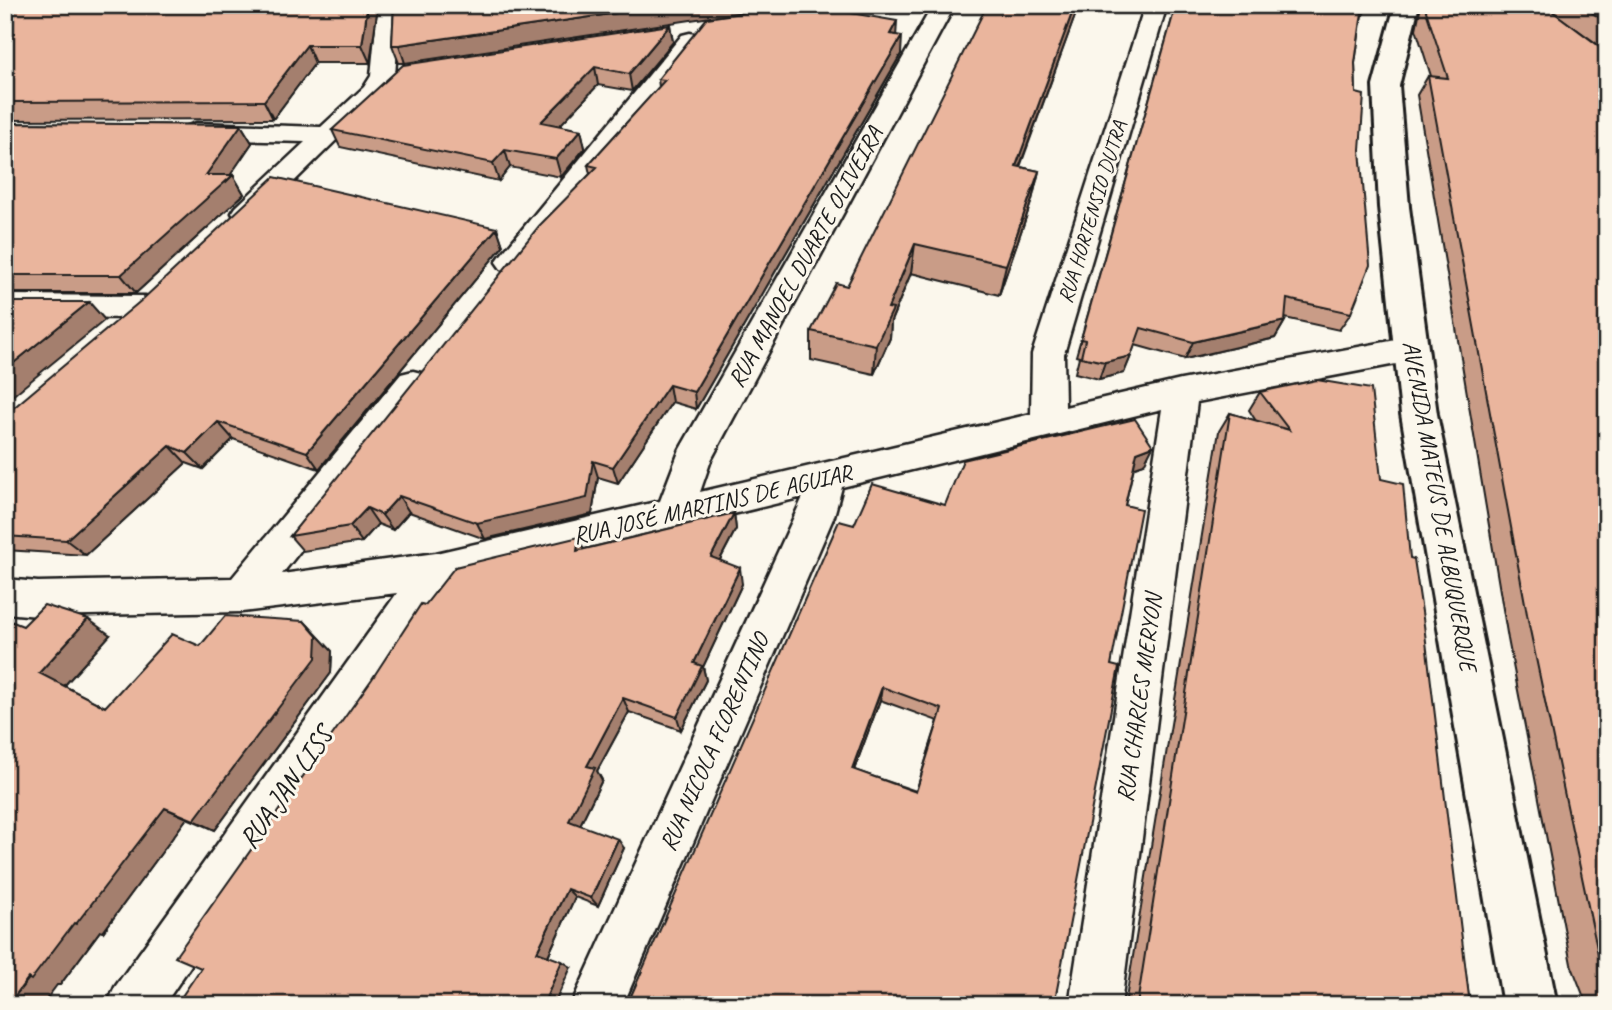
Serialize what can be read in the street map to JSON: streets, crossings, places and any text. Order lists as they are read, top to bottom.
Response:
{
  "streets": {
    "street": [
      "RUA HORTENSIO DUTRA",
      "RUA MANOEL DUARTE OLIVEIRA",
      "RUA JOSÉ MARTINS DE AGUIAR",
      "AVENIDA MATEUS DE ALBUQUERQUE",
      "RUA CHARLES MERYON",
      "RUA NICOLA FLORENTINO",
      "RUA JAN LISS"
    ]
  },
  "crossings": [
    ["RUA HORTENSIO DUTRA", "RUA JOSÉ MARTINS DE AGUIAR"],
    ["RUA MANOEL DUARTE OLIVEIRA", "RUA JOSÉ MARTINS DE AGUIAR"],
    ["RUA JOSÉ MARTINS DE AGUIAR", "AVENIDA MATEUS DE ALBUQUERQUE"],
    ["RUA JOSÉ MARTINS DE AGUIAR", "RUA CHARLES MERYON"],
    ["RUA JOSÉ MARTINS DE AGUIAR", "RUA NICOLA FLORENTINO"],
    ["RUA JOSÉ MARTINS DE AGUIAR", "RUA JAN LISS"]
  ]
}
